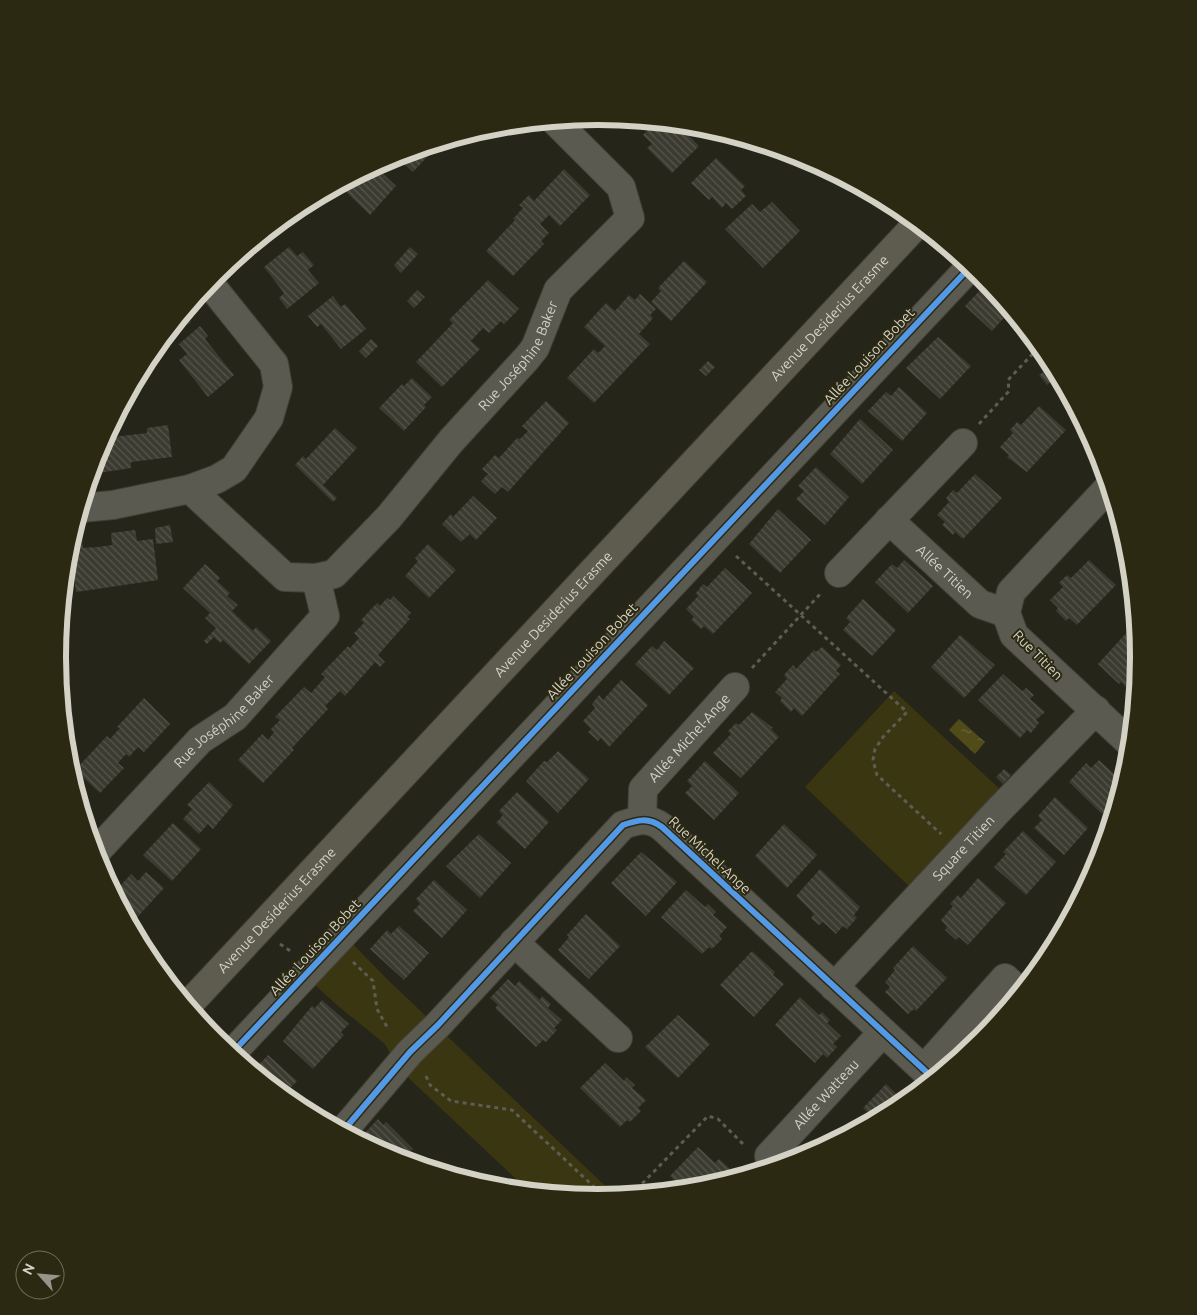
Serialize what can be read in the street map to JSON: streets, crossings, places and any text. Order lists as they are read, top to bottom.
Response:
{
  "streets": {
    "main road": ["Avenue Desiderius Erasme"],
    "street": [
      "Rue Joséphine Baker",
      "Allée Louison Bobet",
      "Allée Titien",
      "Rue Titien",
      "Allée Michel-Ange",
      "Square Titien",
      "Rue Michel-Ange",
      "Allée Watteau"
    ]
  },
  "crossings": [
    ["Allée Titien", "Rue Titien"],
    ["Rue Titien", "Square Titien"],
    ["Allée Michel-Ange", "Rue Michel-Ange"],
    ["Square Titien", "Rue Michel-Ange"],
    ["Rue Michel-Ange", "Allée Watteau"]
  ],
  "north": "top left"
}
